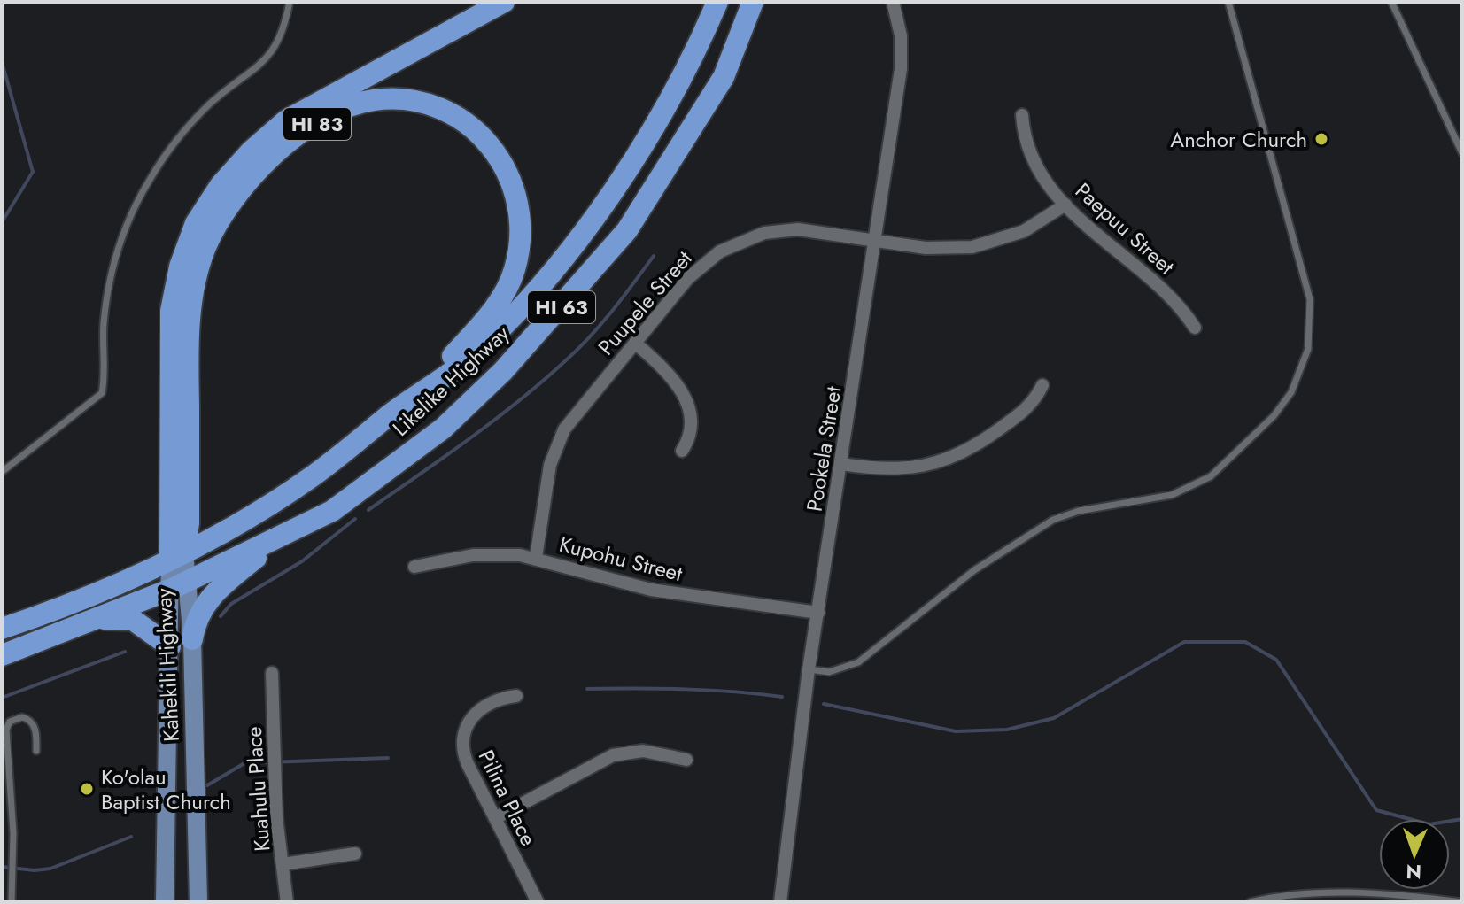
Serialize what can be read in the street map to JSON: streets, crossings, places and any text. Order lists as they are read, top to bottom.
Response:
{
  "streets": {
    "highway": ["HI 83", "HI 63", "Likelike Highway"],
    "main road": ["Kahekili Highway"],
    "street": [
      "Paepuu Street",
      "Puupele Street",
      "Pookela Street",
      "Kupohu Street",
      "Kuahulu Place",
      "Pilina Place"
    ]
  },
  "crossings": [
    ["HI 83", "Likelike Highway"],
    ["HI 83", "Kahekili Highway"],
    ["Paepuu Street", "Puupele Street"],
    ["Puupele Street", "Pookela Street"],
    ["Puupele Street", "Kupohu Street"],
    ["Likelike Highway", "Kahekili Highway"],
    ["Pookela Street", "Kupohu Street"]
  ],
  "places": ["Anchor Church", "Ko'olau Baptist Church"],
  "north": "bottom"
}
